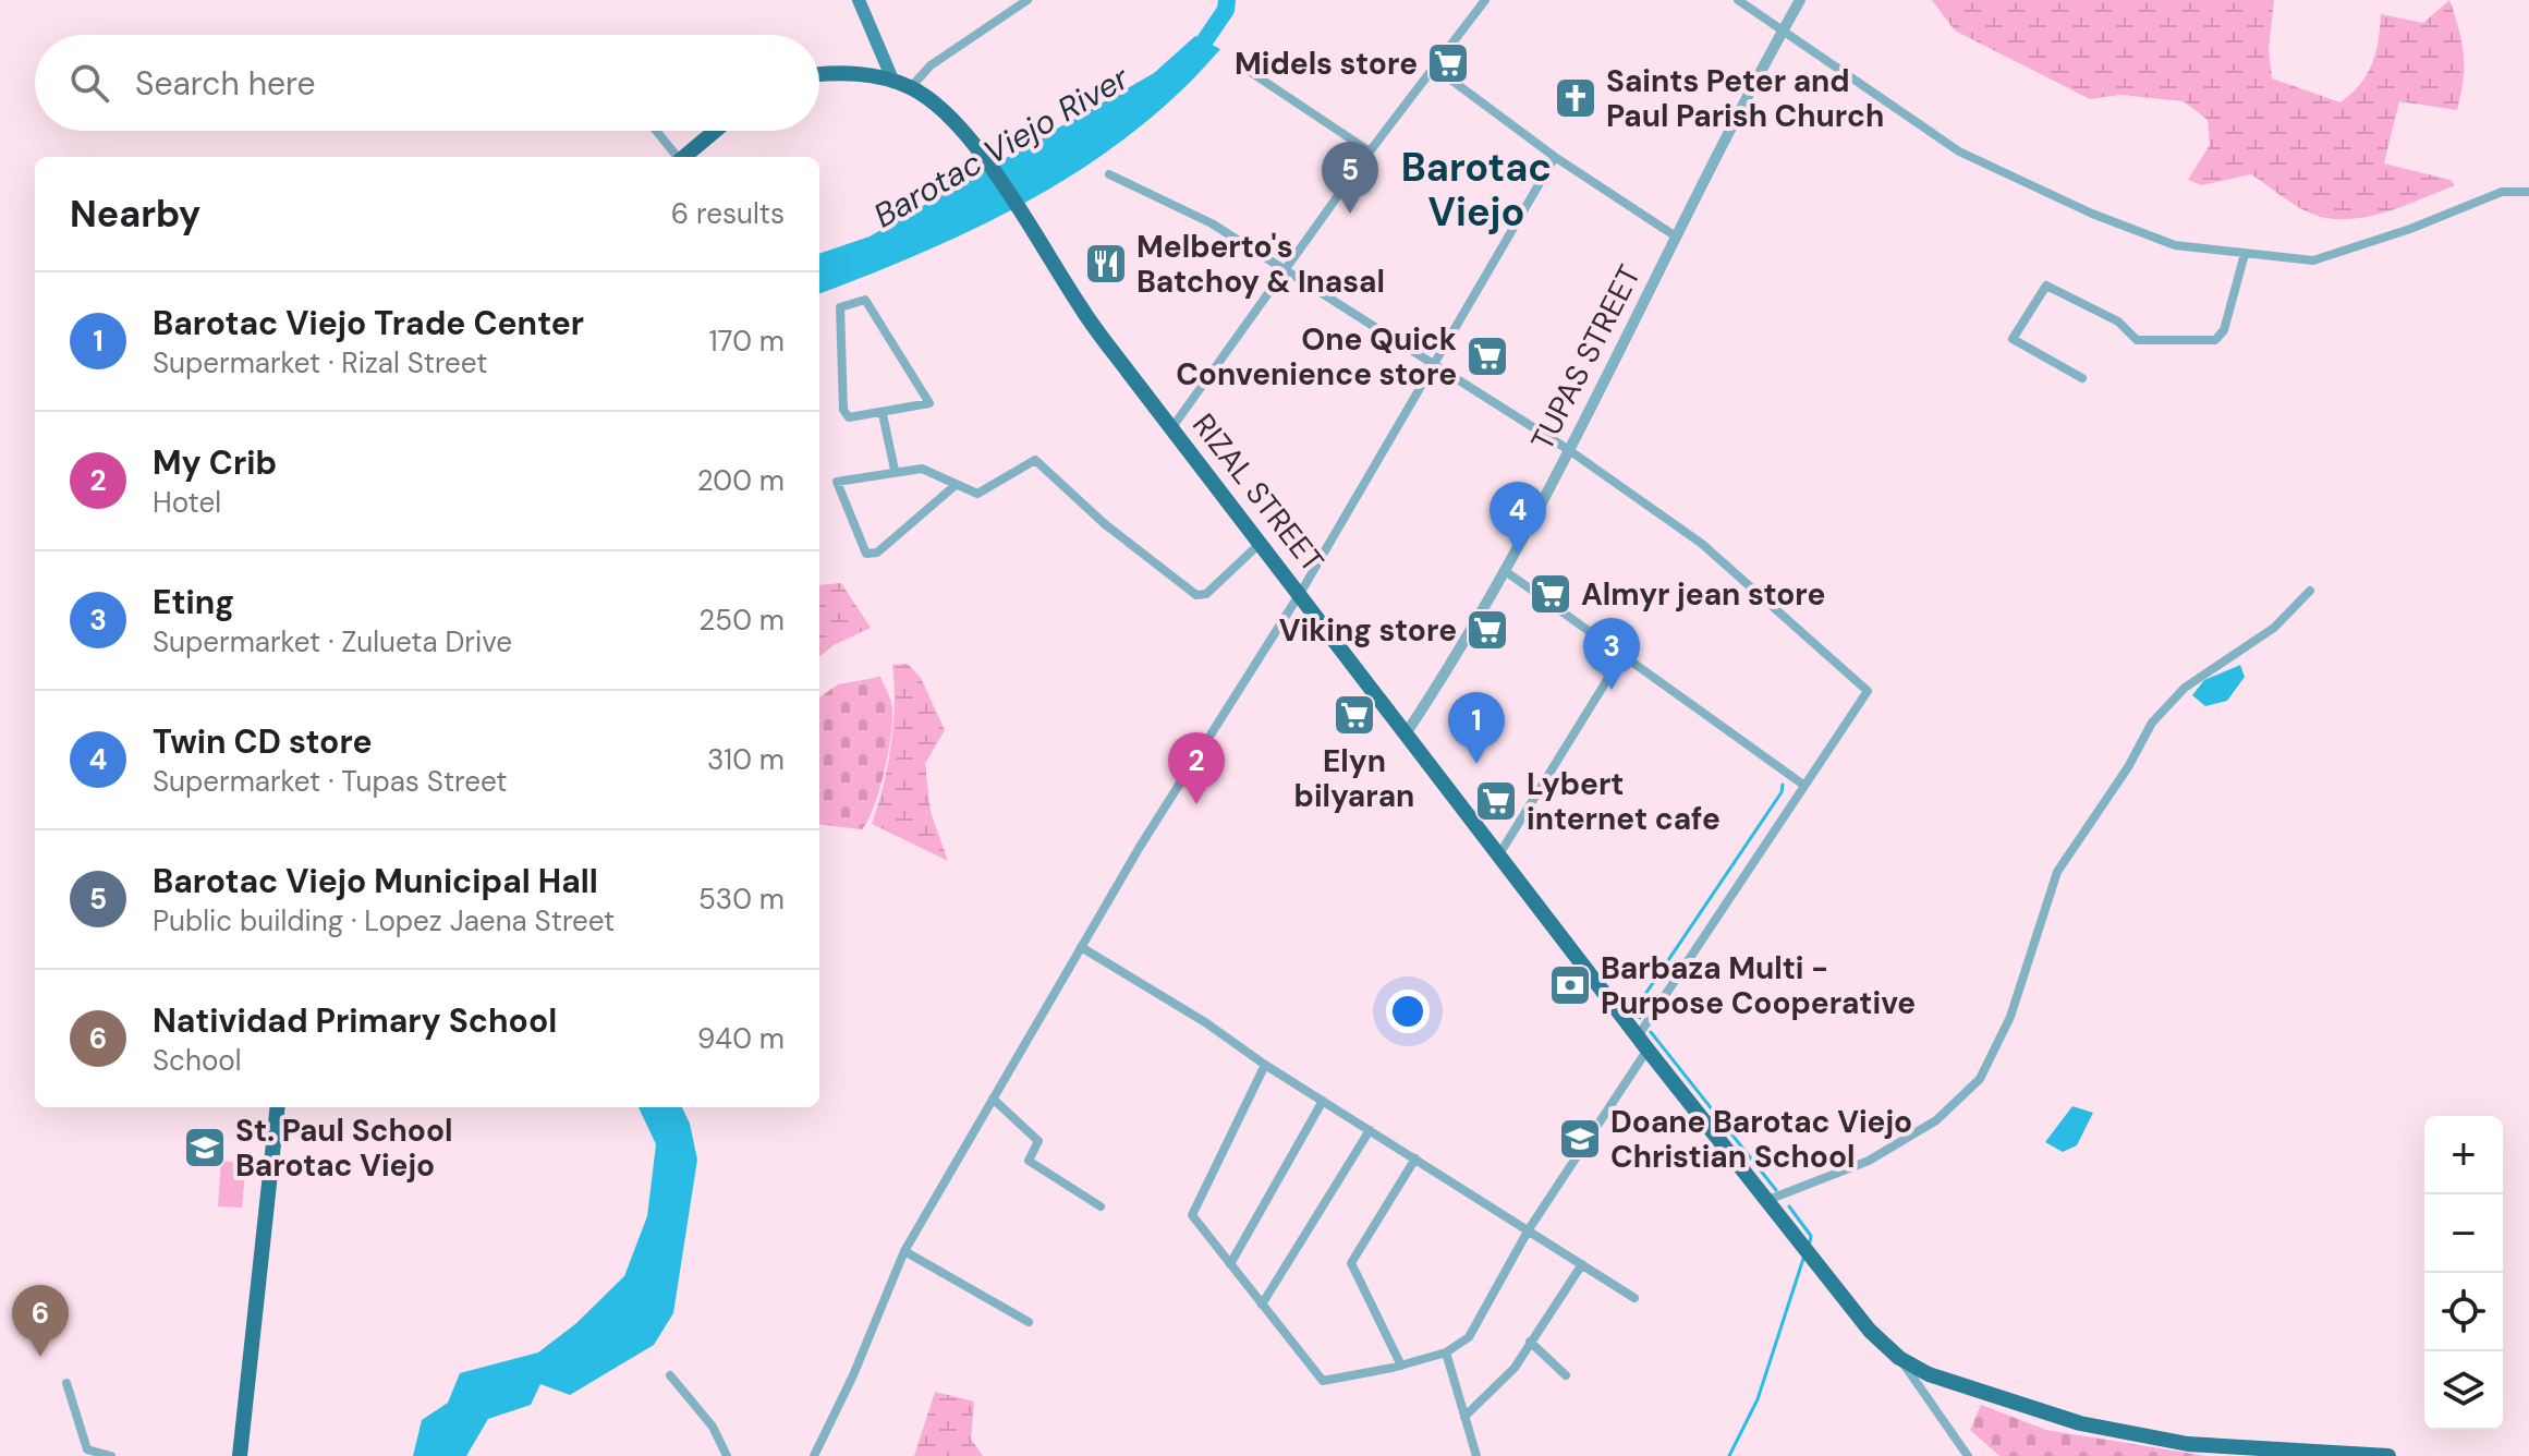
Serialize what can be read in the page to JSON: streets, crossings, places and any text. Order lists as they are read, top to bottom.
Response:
{
  "streets": {
    "main road": ["RIZAL STREET"],
    "street": ["TUPAS STREET"]
  },
  "crossings": [
    ["TUPAS STREET", "RIZAL STREET"]
  ],
  "districts": ["Barotac Viejo"],
  "water": ["Barotac Viejo River"],
  "places": {
    "supermarket": [
      "Midels store",
      "One Quick Convenience store",
      "Almyr jean store",
      "Viking store",
      "Elyn bilyaran",
      "Lybert internet cafe"
    ],
    "church": ["Saints Peter and Paul Parish Church"],
    "restaurant": ["Melberto's Batchoy & Inasal"],
    "bank": ["Barbaza Multi - Purpose Cooperative"],
    "school or university": ["Doane Barotac Viejo Christian School", "St. Paul School Barotac Viejo"]
  },
  "page": {
    "search": "Search here",
    "pins": [
      "5",
      "4",
      "3",
      "1",
      "2",
      "6"
    ],
    "heading": ["Nearby", "6 results"],
    "list": [
      {
        "mark": "1",
        "name": "Barotac Viejo Trade Center",
        "note": "Supermarket · Rizal Street",
        "value": "170 m"
      },
      {
        "mark": "2",
        "name": "My Crib",
        "note": "Hotel",
        "value": "200 m"
      },
      {
        "mark": "3",
        "name": "Eting",
        "note": "Supermarket · Zulueta Drive",
        "value": "250 m"
      },
      {
        "mark": "4",
        "name": "Twin CD store",
        "note": "Supermarket · Tupas Street",
        "value": "310 m"
      },
      {
        "mark": "5",
        "name": "Barotac Viejo Municipal Hall",
        "note": "Public building · Lopez Jaena Street",
        "value": "530 m"
      },
      {
        "mark": "6",
        "name": "Natividad Primary School",
        "note": "School",
        "value": "940 m"
      }
    ],
    "map_buttons": ["+", "−"]
  }
}
